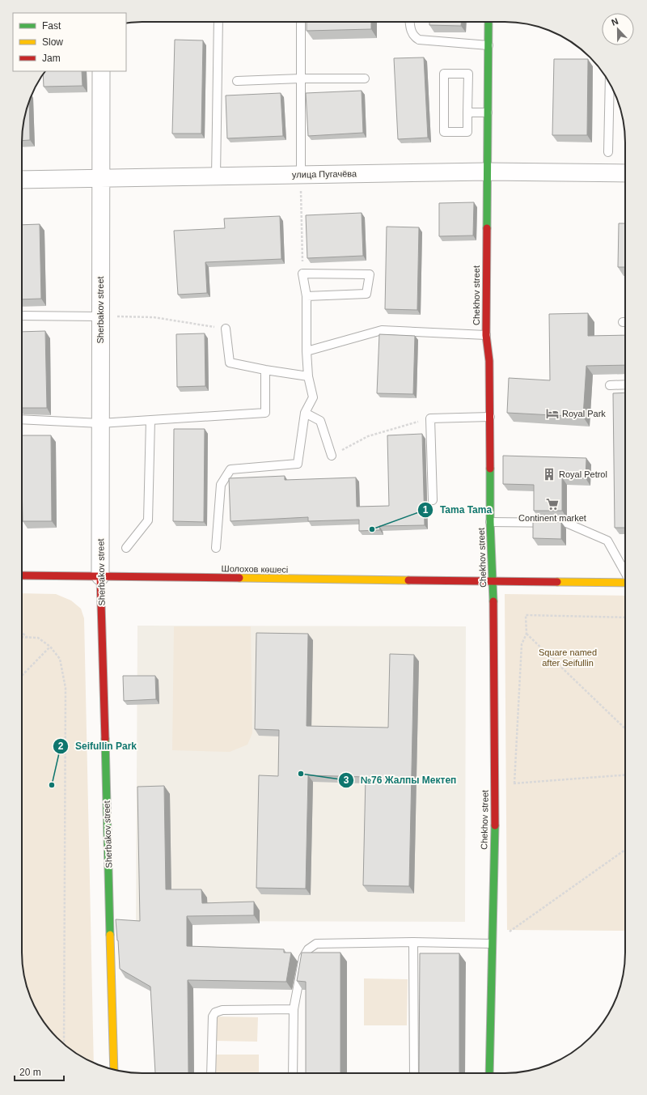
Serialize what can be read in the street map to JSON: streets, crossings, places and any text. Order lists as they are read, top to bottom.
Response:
{
  "streets": {
    "street": [
      "улица Пугачёва",
      "Chekhov street",
      "Sherbakov street",
      "Шолохов көшесі"
    ]
  },
  "crossings": [
    ["улица Пугачёва", "Chekhov street"],
    ["улица Пугачёва", "Sherbakov street"],
    ["Chekhov street", "Шолохов көшесі"],
    ["Sherbakov street", "Шолохов көшесі"]
  ],
  "parks": ["Square named after Seifullin"],
  "places": {
    "hotel": ["Royal Park"],
    "building": ["Royal Petrol"],
    "supermarket": ["Continent market"],
    "other": ["Tama Tama", "№76 Жалпы Мектеп", "Seifullin Park"]
  },
  "legend": ["Fast", "Slow", "Jam"],
  "scale_bar": "20 m",
  "north": "top"
}
